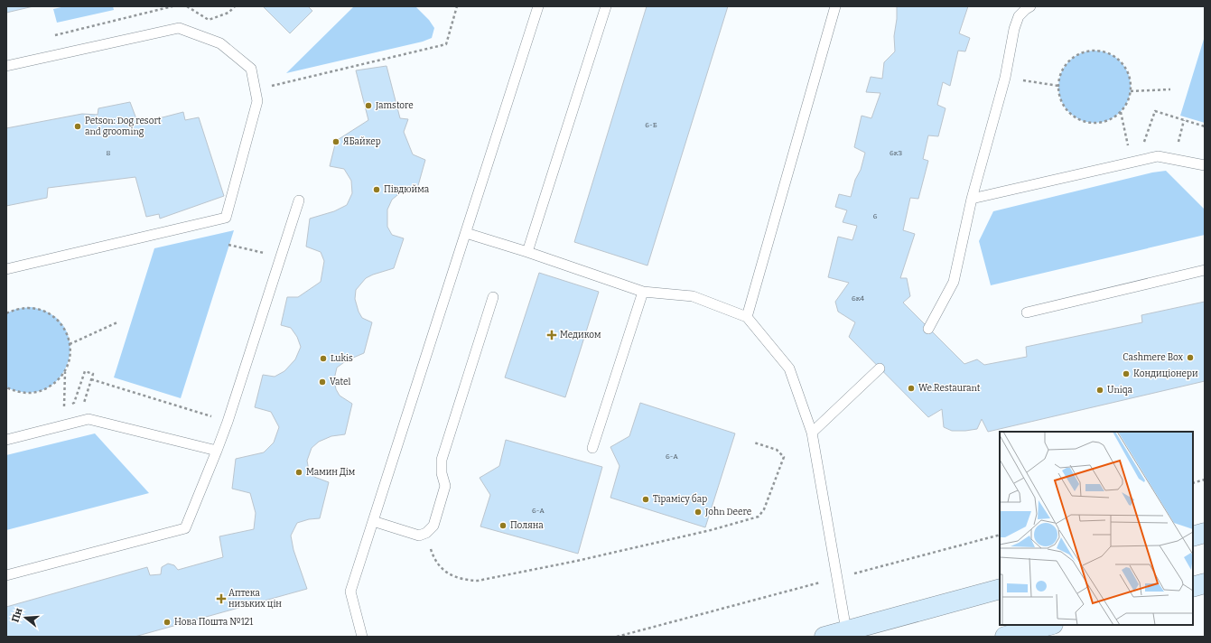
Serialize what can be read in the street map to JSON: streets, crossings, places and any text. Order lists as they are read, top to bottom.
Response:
{
  "places": {
    "other": [
      "Jamstore",
      "Petson: Dog resort and grooming",
      "ЯБайкер",
      "Півдюйма",
      "Cashmere Box",
      "Lukis",
      "Кондиціонери",
      "Vatel",
      "We.Restaurant",
      "Uniqa",
      "Мамин Дім",
      "Тірамісу бар",
      "John Deere",
      "Поляна",
      "Нова Пошта №121"
    ],
    "health": ["Медиком", "Аптека низьких цін"]
  },
  "house_numbers": [
    "6-Б",
    "8",
    "6к3",
    "6",
    "6к4",
    "6-А",
    "6-А"
  ],
  "north": "left"
}
